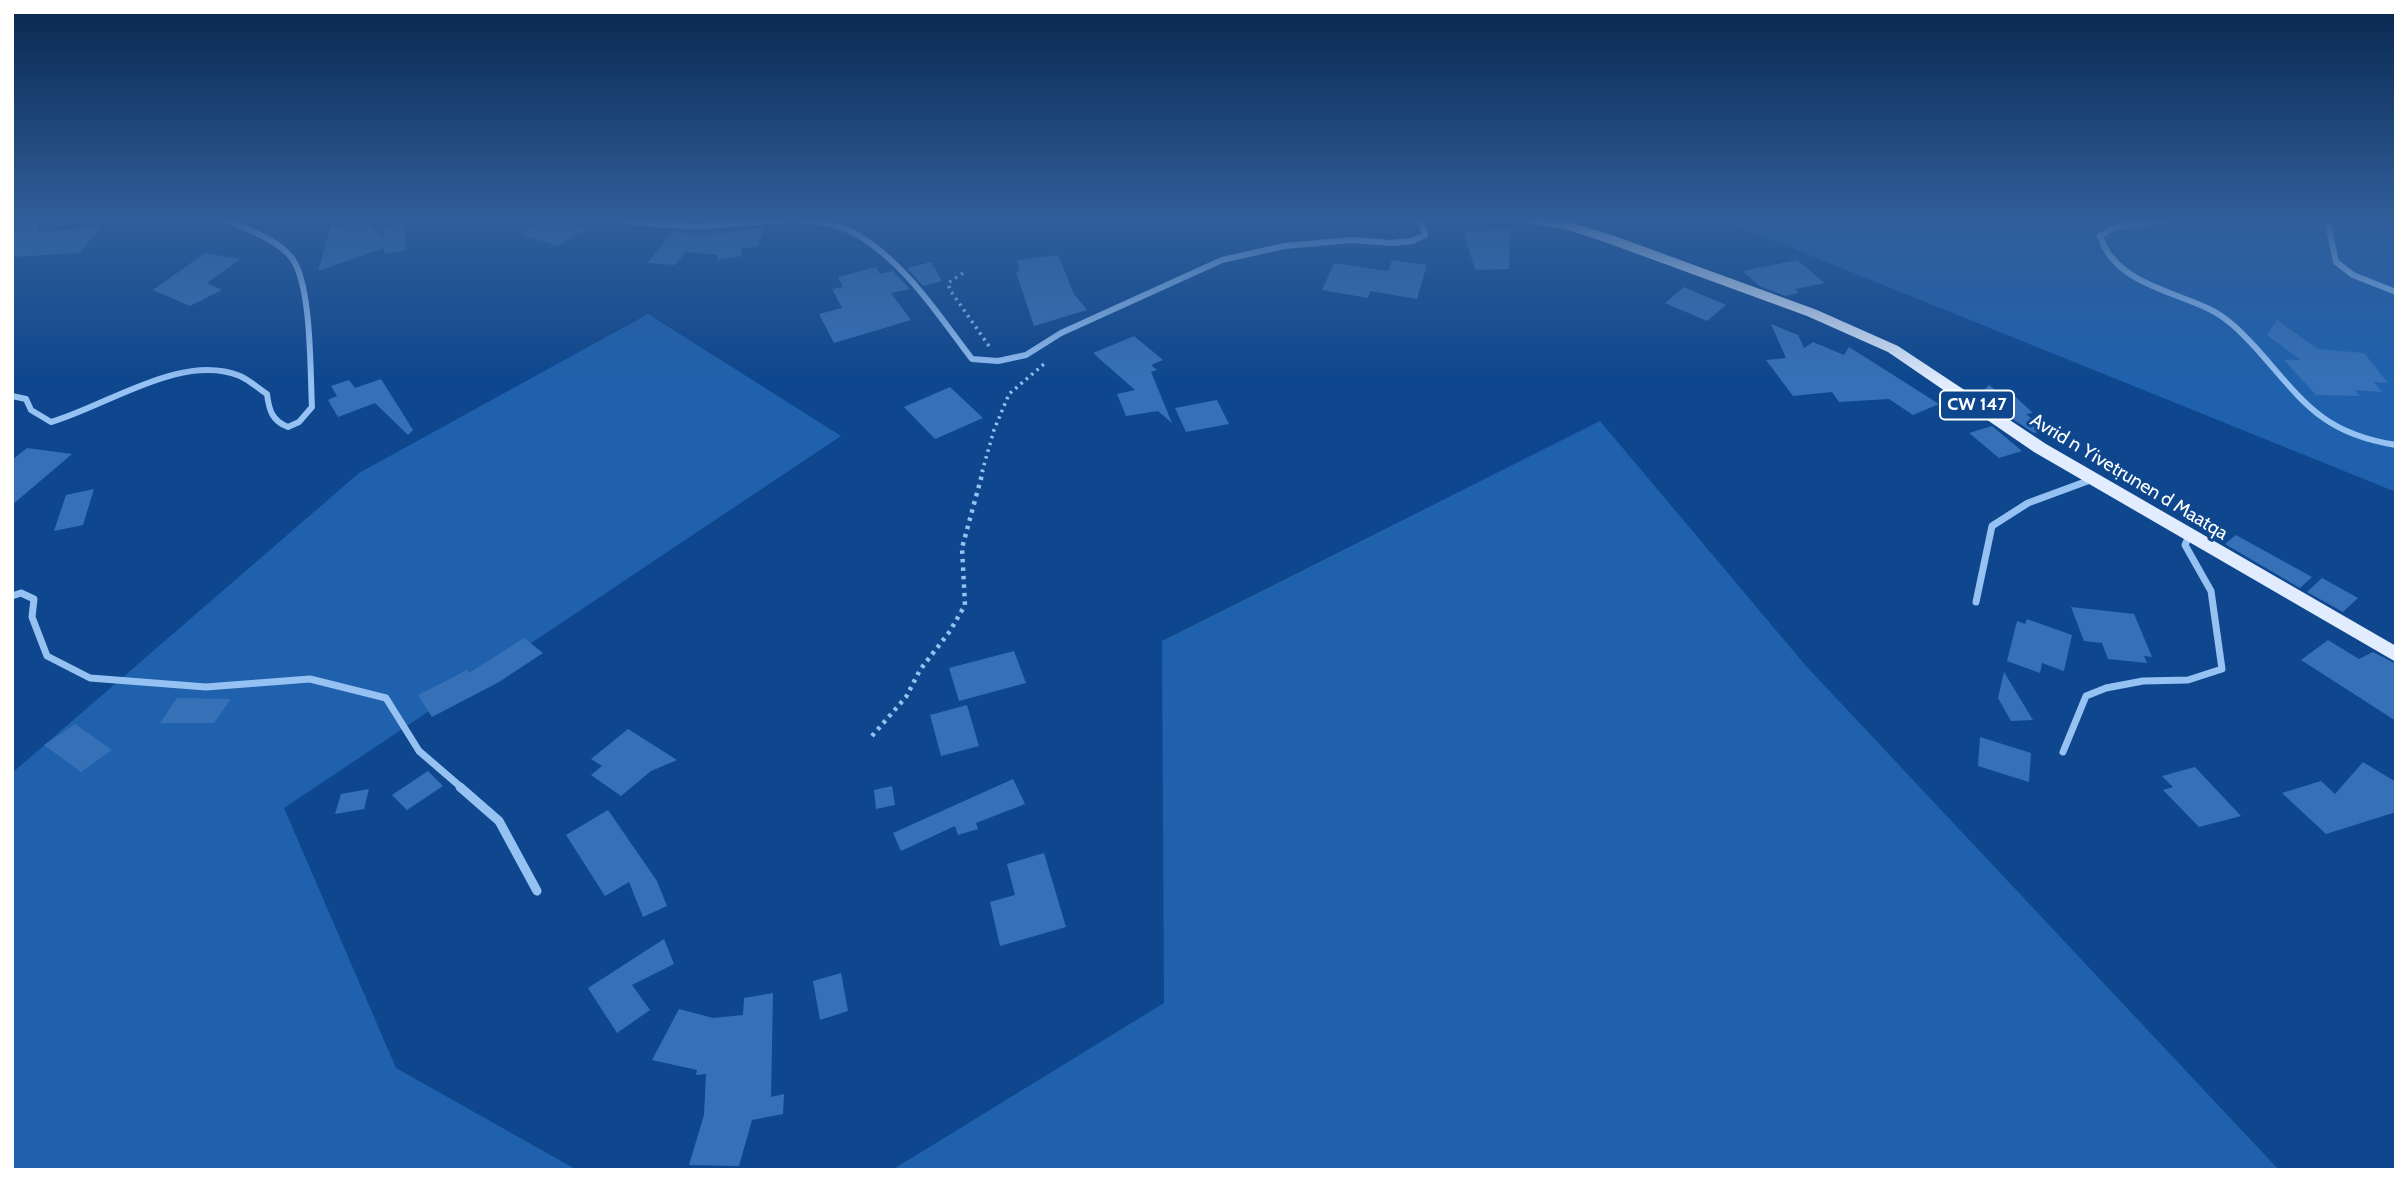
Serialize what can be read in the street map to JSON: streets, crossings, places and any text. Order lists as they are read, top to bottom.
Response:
{
  "streets": {
    "main road": ["CW 147", "Avrid n Yivetṛunen d Maatqa"]
  }
}
